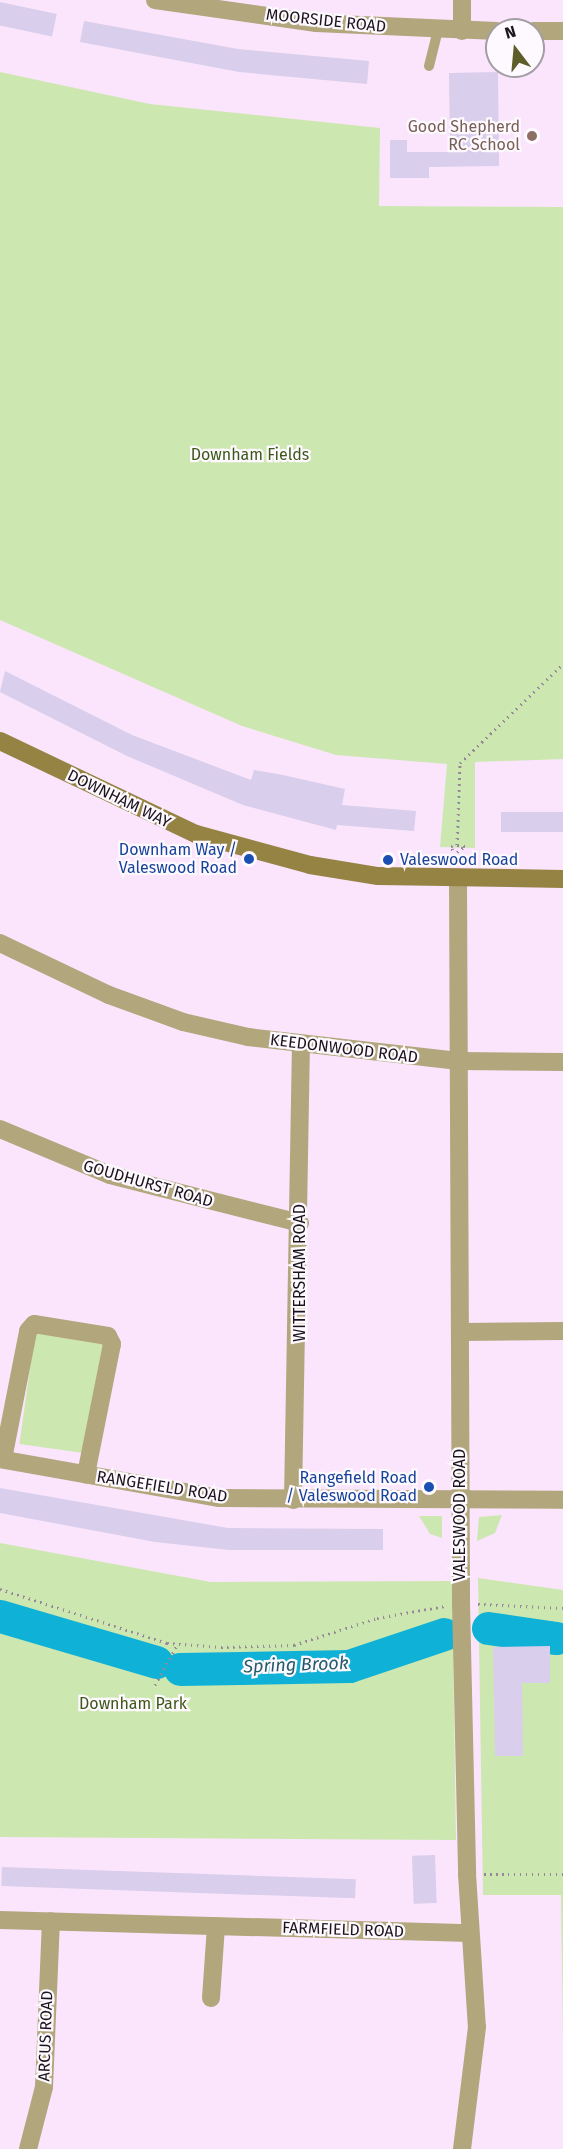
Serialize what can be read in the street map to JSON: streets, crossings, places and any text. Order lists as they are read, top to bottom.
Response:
{
  "streets": {
    "street": [
      "MOORSIDE ROAD",
      "DOWNHAM WAY",
      "KEEDONWOOD ROAD",
      "GOUDHURST ROAD",
      "WITTERSHAM ROAD",
      "RANGEFIELD ROAD",
      "VALESWOOD ROAD",
      "FARMFIELD ROAD",
      "ARCUS ROAD"
    ]
  },
  "crossings": [
    ["DOWNHAM WAY", "VALESWOOD ROAD"],
    ["KEEDONWOOD ROAD", "WITTERSHAM ROAD"],
    ["KEEDONWOOD ROAD", "VALESWOOD ROAD"],
    ["GOUDHURST ROAD", "WITTERSHAM ROAD"],
    ["WITTERSHAM ROAD", "RANGEFIELD ROAD"],
    ["RANGEFIELD ROAD", "VALESWOOD ROAD"],
    ["VALESWOOD ROAD", "FARMFIELD ROAD"],
    ["FARMFIELD ROAD", "ARCUS ROAD"]
  ],
  "water": ["Spring Brook"],
  "parks": ["Downham Fields", "Downham Park"],
  "places": [
    "Good Shepherd RC School",
    "Downham Way / Valeswood Road",
    "Valeswood Road",
    "Rangefield Road / Valeswood Road"
  ],
  "north": "top"
}
